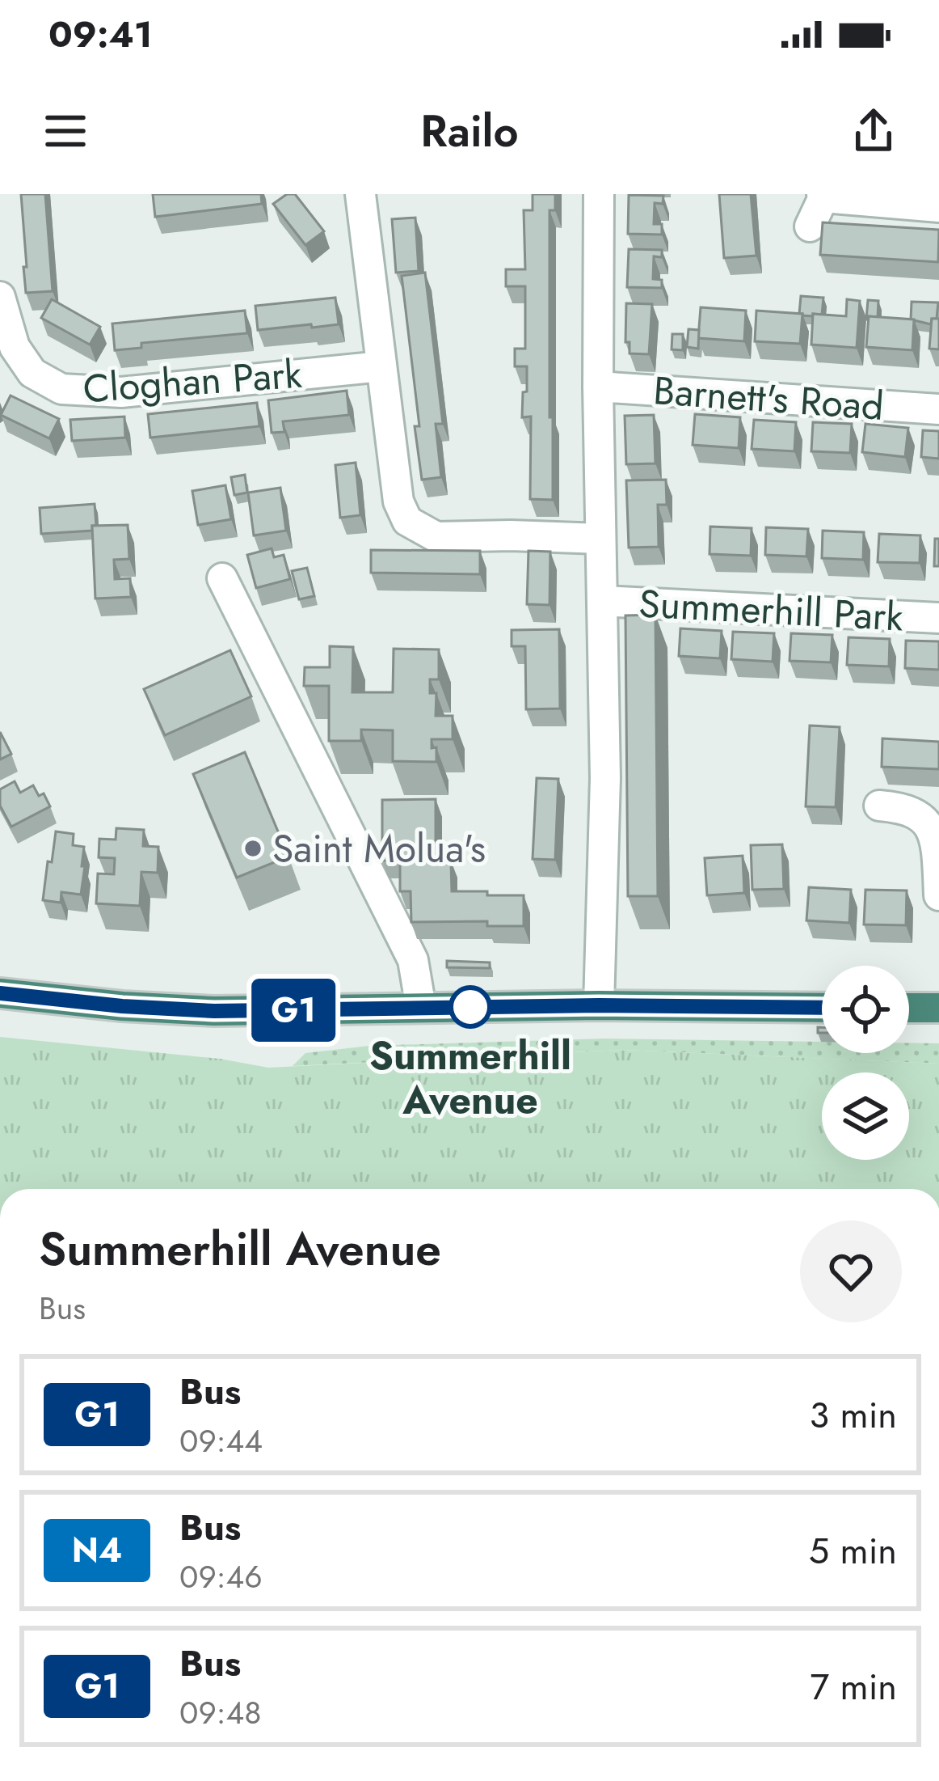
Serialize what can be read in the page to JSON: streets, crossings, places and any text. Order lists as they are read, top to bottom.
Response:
{
  "streets": {
    "street": ["Cloghan Park", "Barnett's Road", "Summerhill Park"]
  },
  "places": ["Saint Molua's", "Summerhill Avenue"],
  "lines": ["bus line G1"],
  "page": {
    "status": "09:41",
    "header": "Railo",
    "on_map": "G1",
    "heading": ["Summerhill Avenue", "Bus"],
    "list": [
      {
        "mark": "G1",
        "name": "Bus",
        "note": "09:44",
        "value": "3 min"
      },
      {
        "mark": "N4",
        "name": "Bus",
        "note": "09:46",
        "value": "5 min"
      },
      {
        "mark": "G1",
        "name": "Bus",
        "note": "09:48",
        "value": "7 min"
      }
    ]
  }
}
